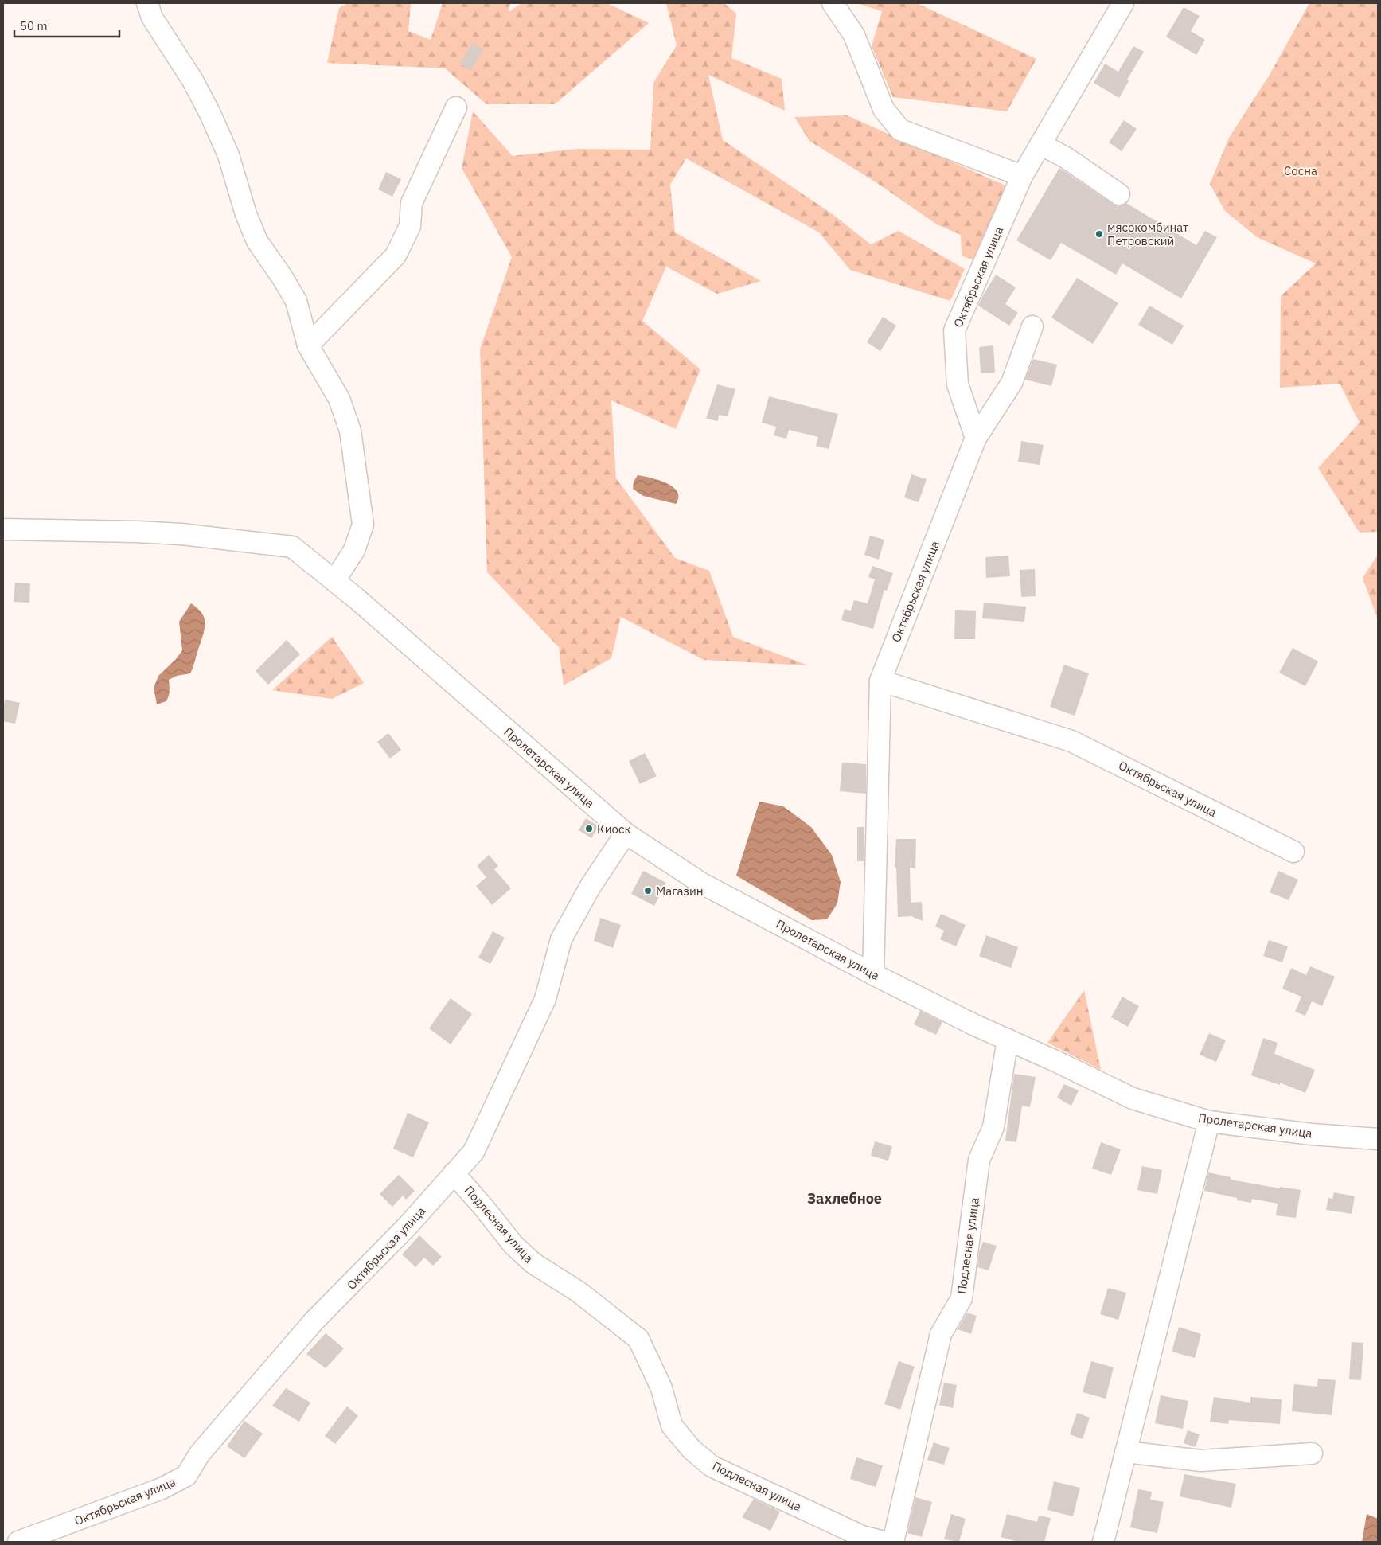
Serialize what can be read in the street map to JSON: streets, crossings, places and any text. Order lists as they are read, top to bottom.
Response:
{
  "streets": {
    "street": ["Октябрьская улица", "Пролетарская улица", "Подлесная улица"]
  },
  "crossings": [
    ["Октябрьская улица", "Пролетарская улица"],
    ["Октябрьская улица", "Подлесная улица"],
    ["Пролетарская улица", "Подлесная улица"]
  ],
  "districts": ["Захлебное"],
  "parks": ["Сосна"],
  "places": ["мясокомбинат Петровский", "Киоск", "Магазин"],
  "scale_bar": "50 m"
}
